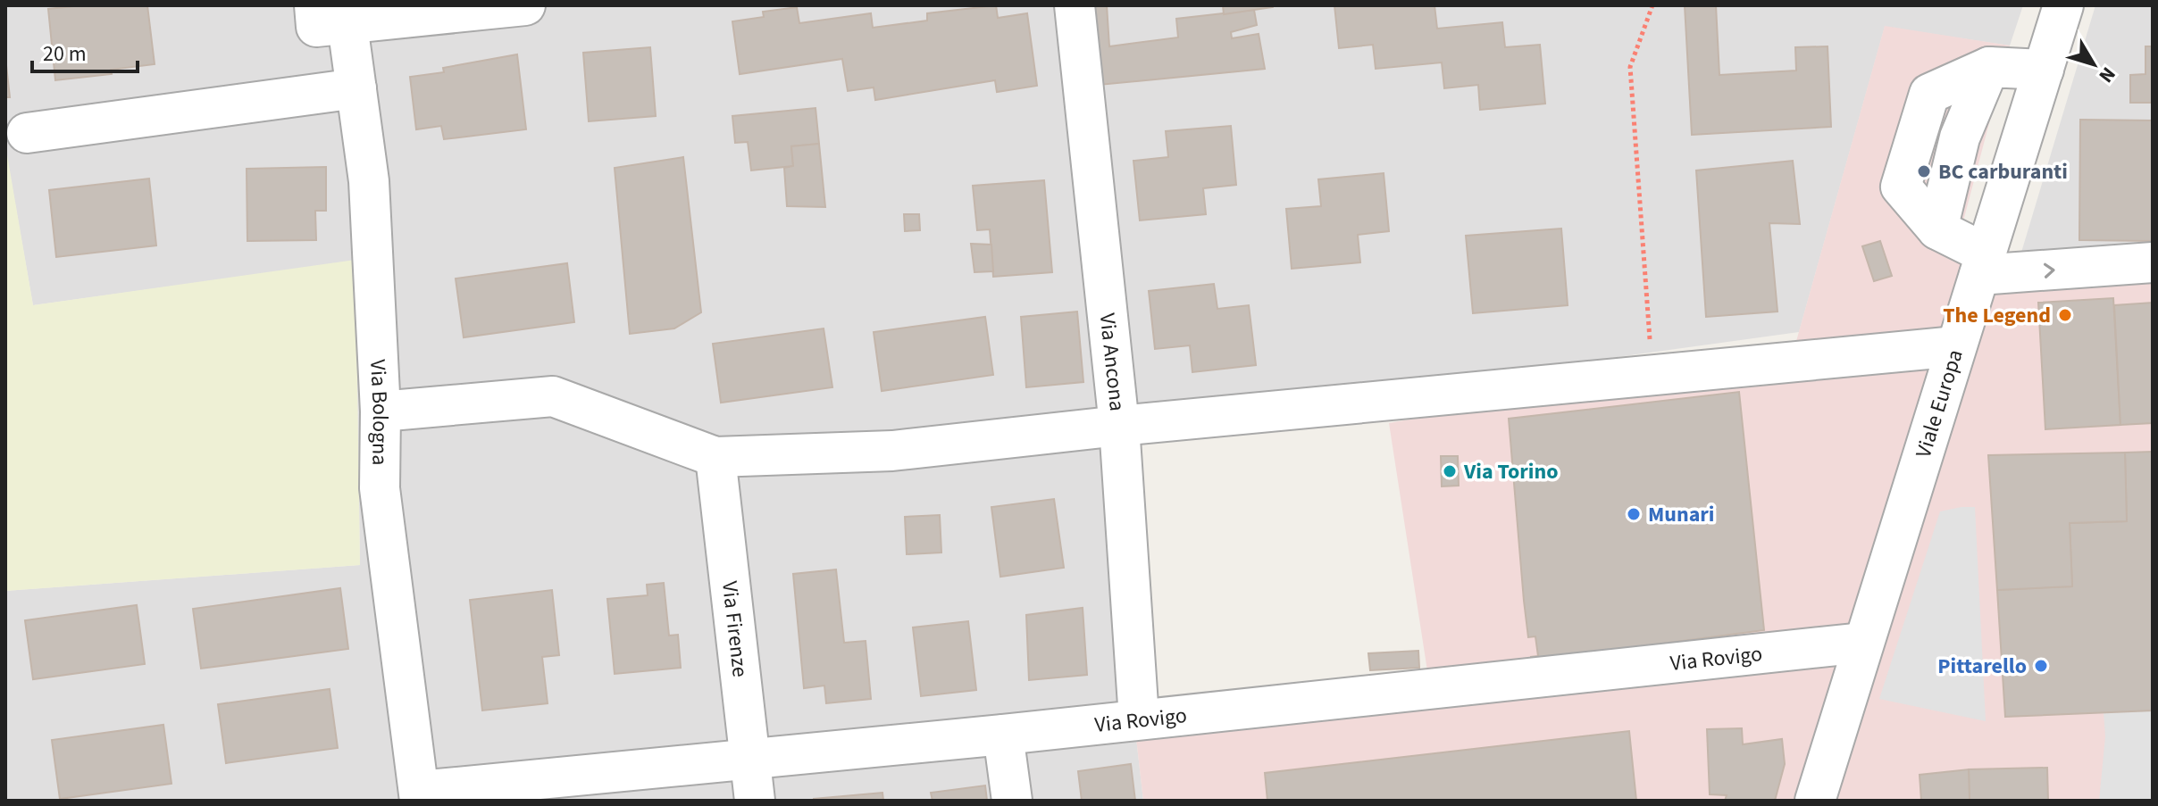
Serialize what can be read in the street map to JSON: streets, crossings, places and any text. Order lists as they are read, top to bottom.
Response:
{
  "streets": {
    "street": [
      "Via Ancona",
      "Viale Europa",
      "Via Bologna",
      "Via Firenze",
      "Via Rovigo"
    ]
  },
  "crossings": [
    ["Via Ancona", "Via Rovigo"],
    ["Viale Europa", "Via Rovigo"],
    ["Via Bologna", "Via Rovigo"],
    ["Via Firenze", "Via Rovigo"]
  ],
  "places": [
    "BC carburanti",
    "The Legend",
    "Via Torino",
    "Munari",
    "Pittarello"
  ],
  "scale_bar": "20 m",
  "north": "bottom right"
}
